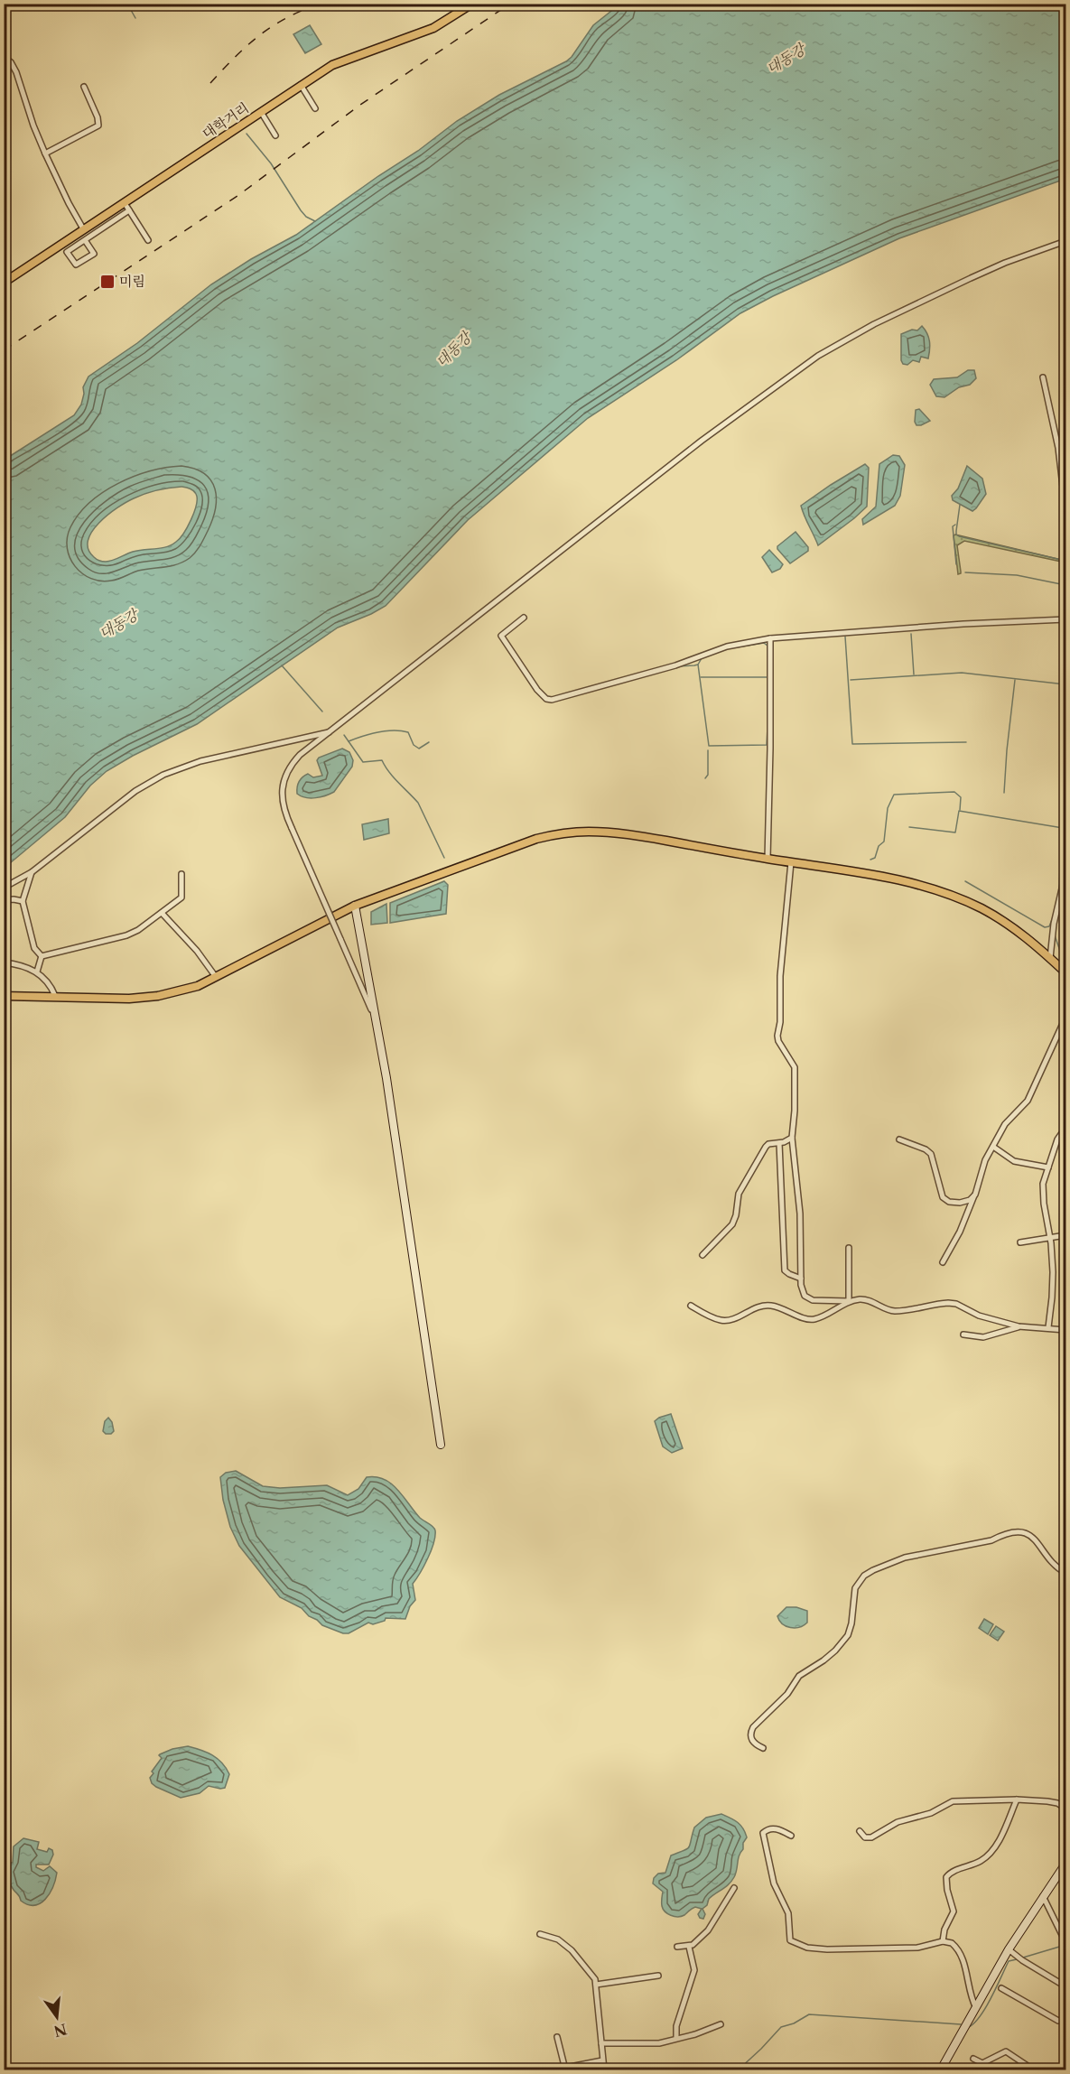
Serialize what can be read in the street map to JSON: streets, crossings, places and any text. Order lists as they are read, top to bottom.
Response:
{
  "streets": {
    "main road": ["대학거리"]
  },
  "water": ["대동강"],
  "places": {
    "transit": ["미림"]
  },
  "north": "bottom"
}
